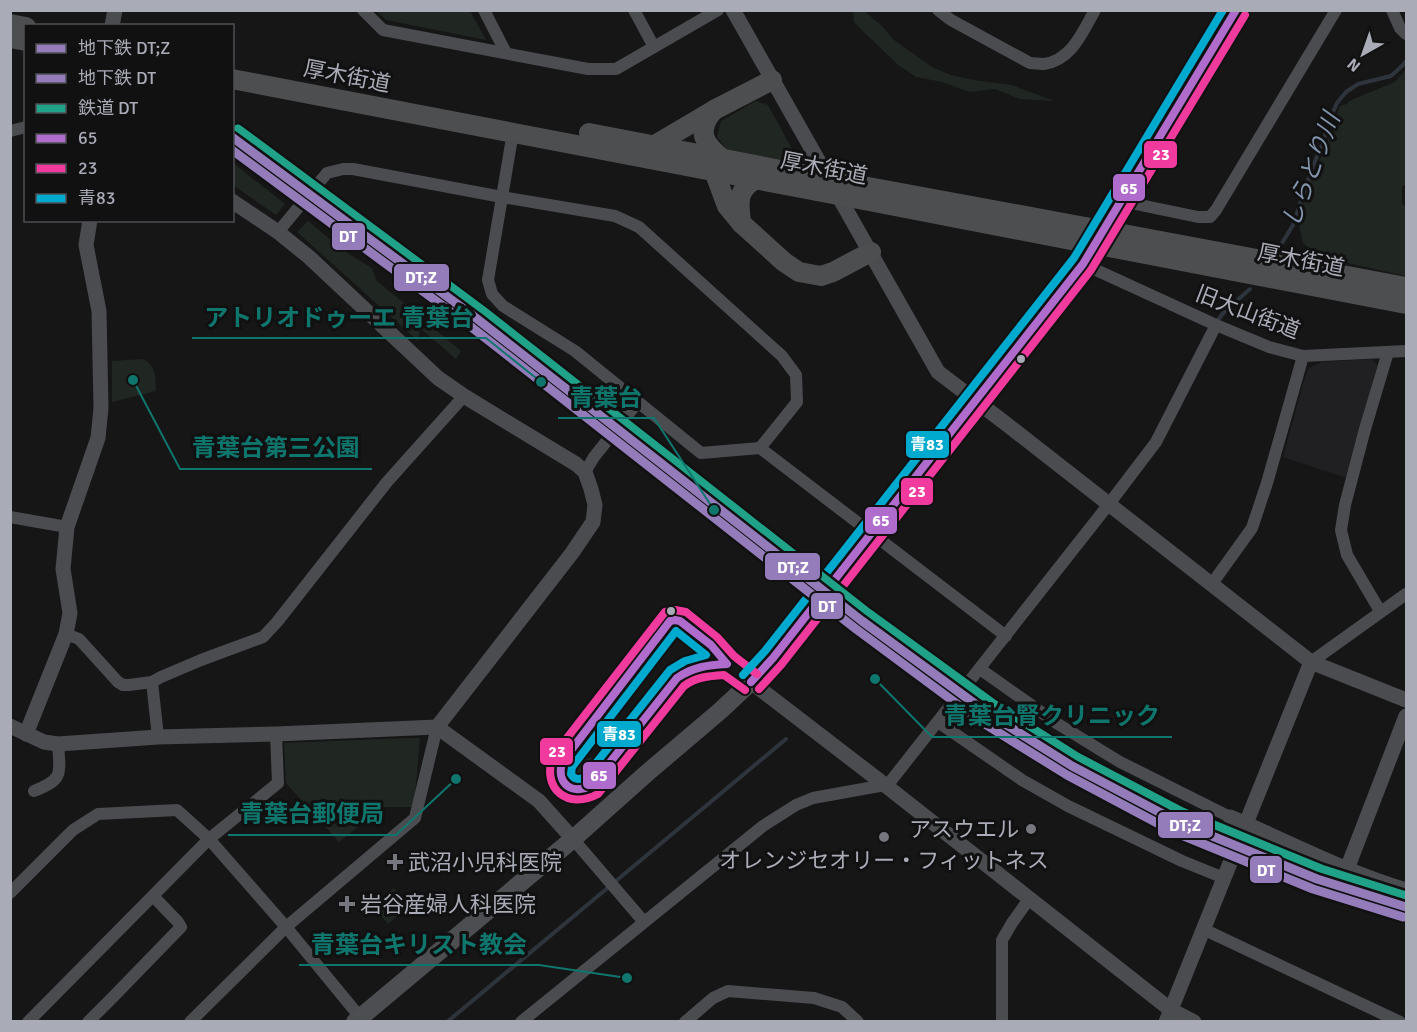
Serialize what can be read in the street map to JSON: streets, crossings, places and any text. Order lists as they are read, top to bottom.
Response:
{
  "streets": {
    "highway": ["厚木街道"],
    "street": ["旧大山街道"]
  },
  "water": ["しらとり川"],
  "places": {
    "other": [
      "青葉台第三公園",
      "アトリオドゥーエ 青葉台",
      "青葉台",
      "青葉台腎クリニック",
      "青葉台郵便局",
      "アスウエル",
      "オレンジセオリー・フィットネス",
      "青葉台キリスト教会"
    ],
    "health": ["武沼小児科医院", "岩谷産婦人科医院"]
  },
  "lines": [
    "transit line 65",
    "transit line 青83",
    "transit line 23",
    "rail line DT",
    "metro line DT;Z",
    "metro line DT"
  ],
  "legend": [
    "地下鉄 DT;Z",
    "地下鉄 DT",
    "鉄道 DT",
    "65",
    "23",
    "青83"
  ],
  "north": "bottom left"
}
